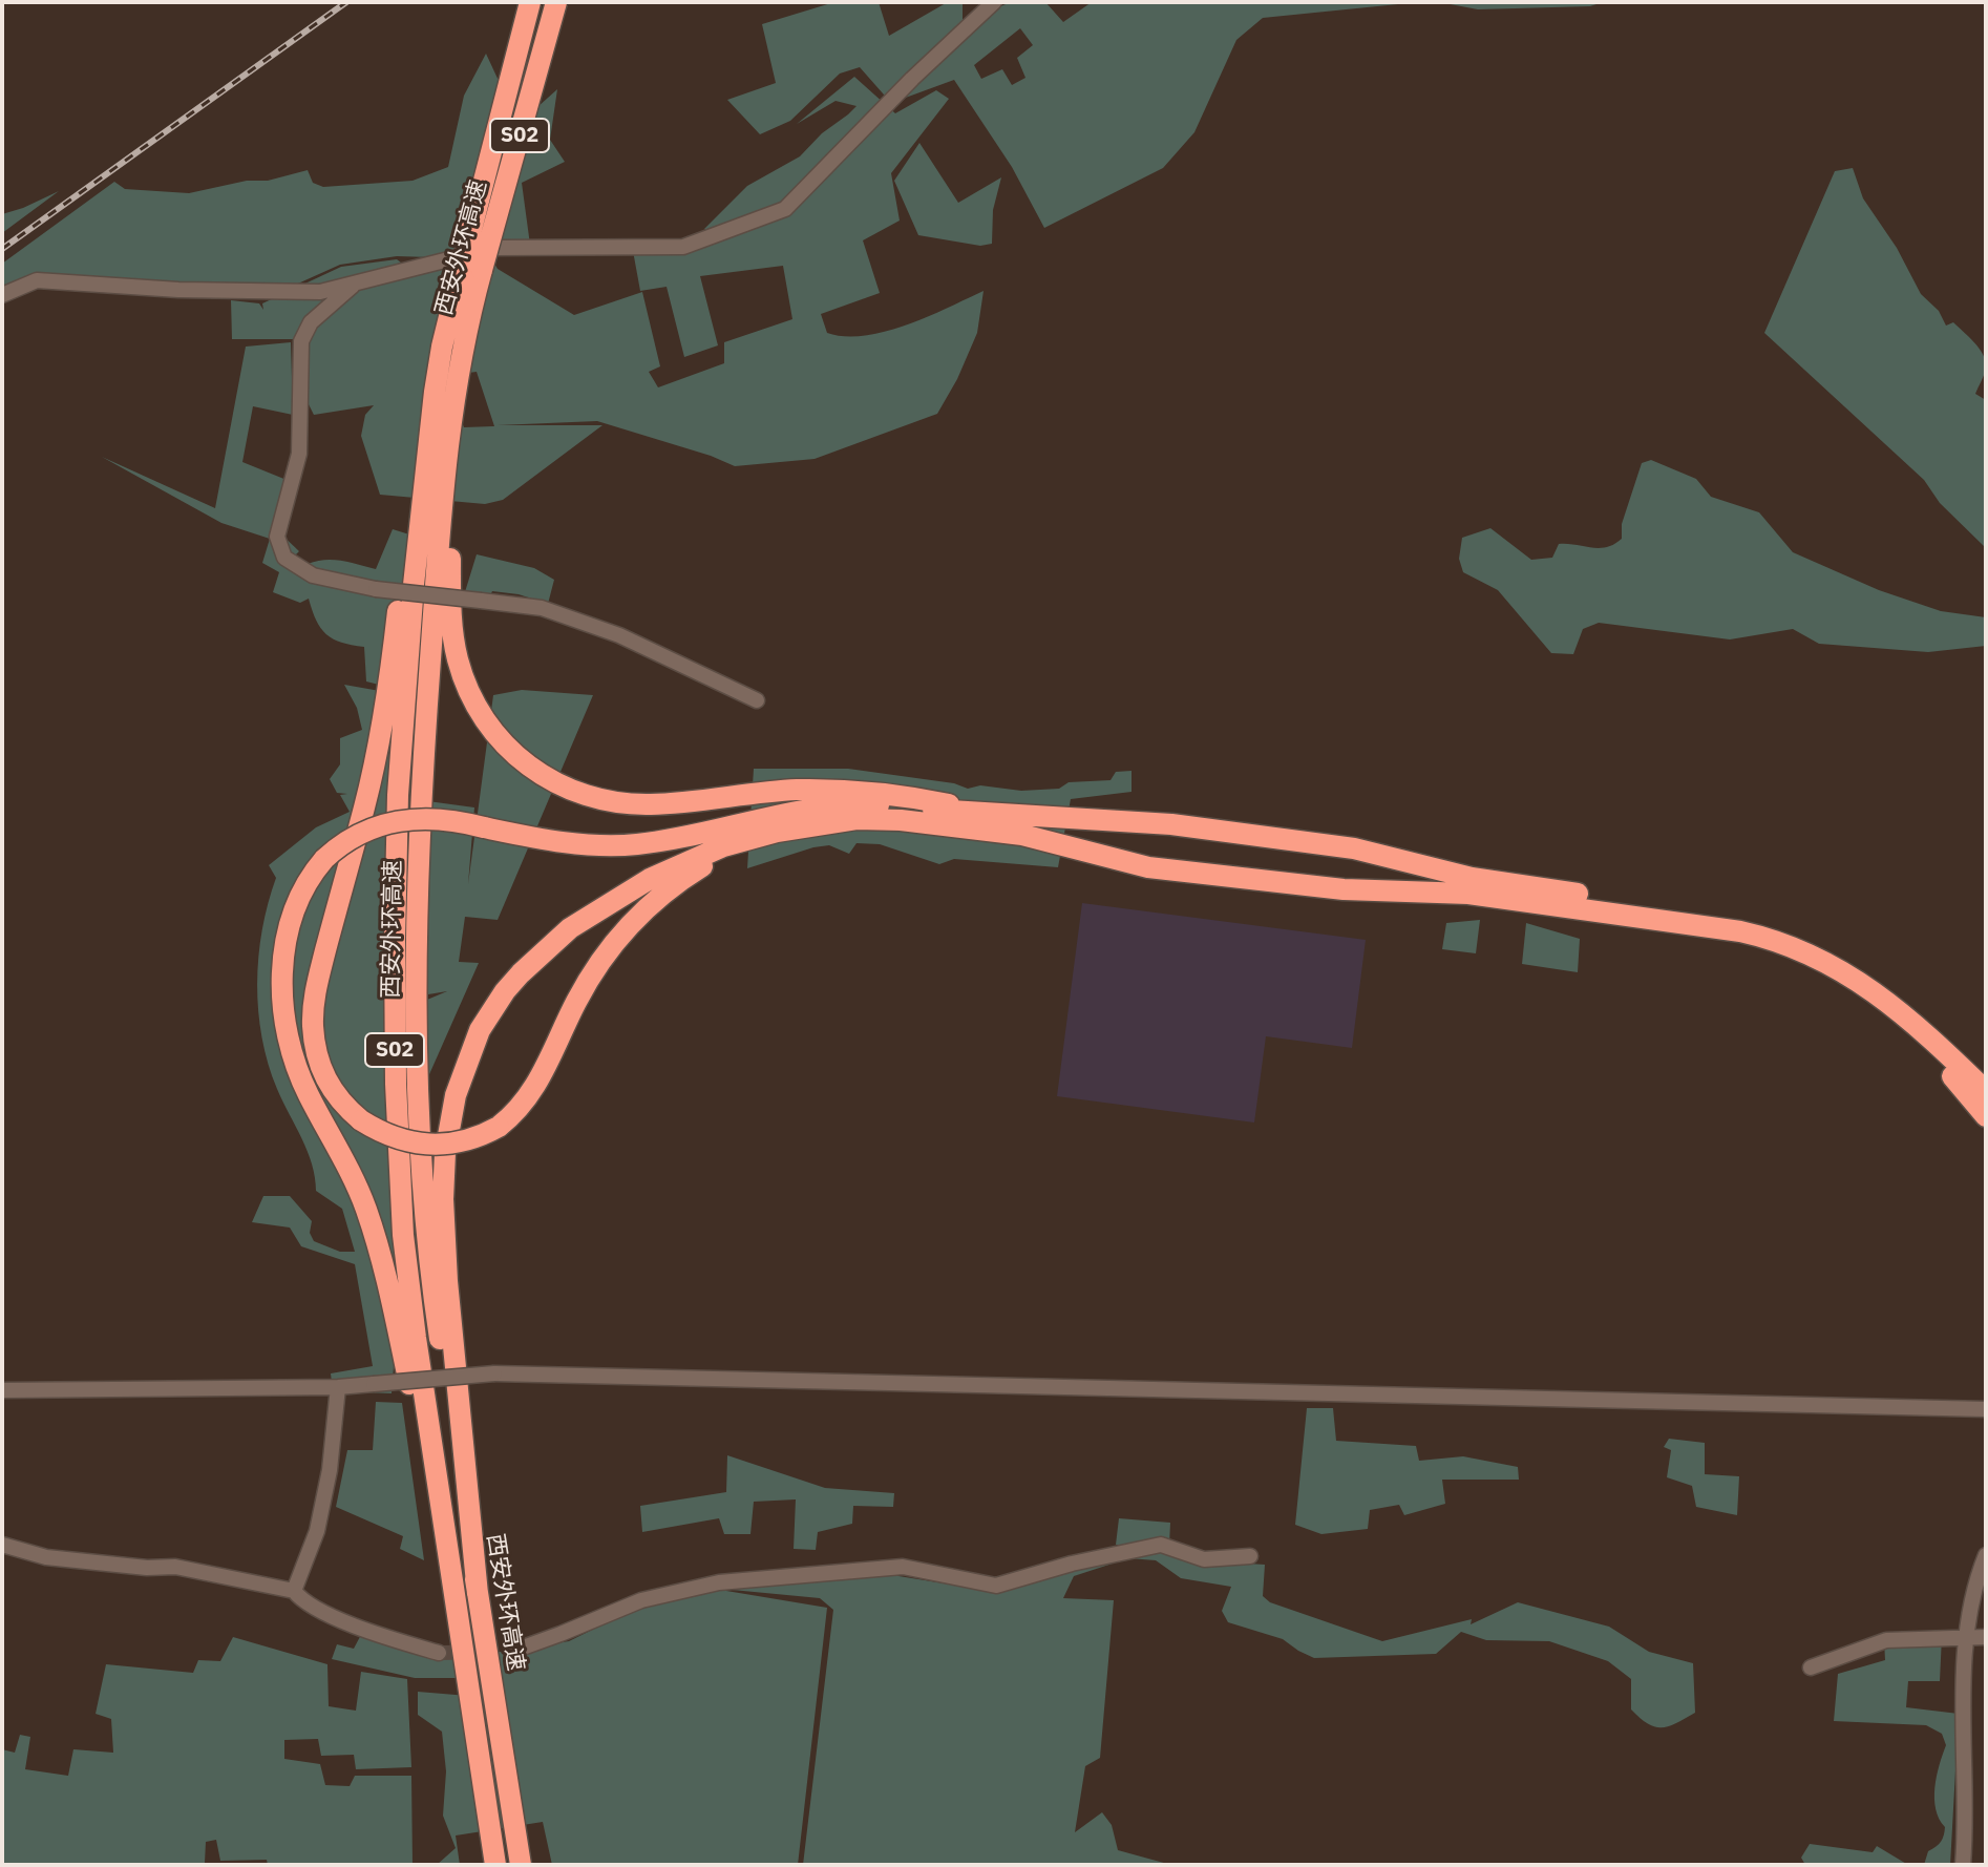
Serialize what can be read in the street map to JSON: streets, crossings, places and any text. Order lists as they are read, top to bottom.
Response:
{
  "streets": {
    "highway": ["S02", "西安外环高速"]
  }
}
